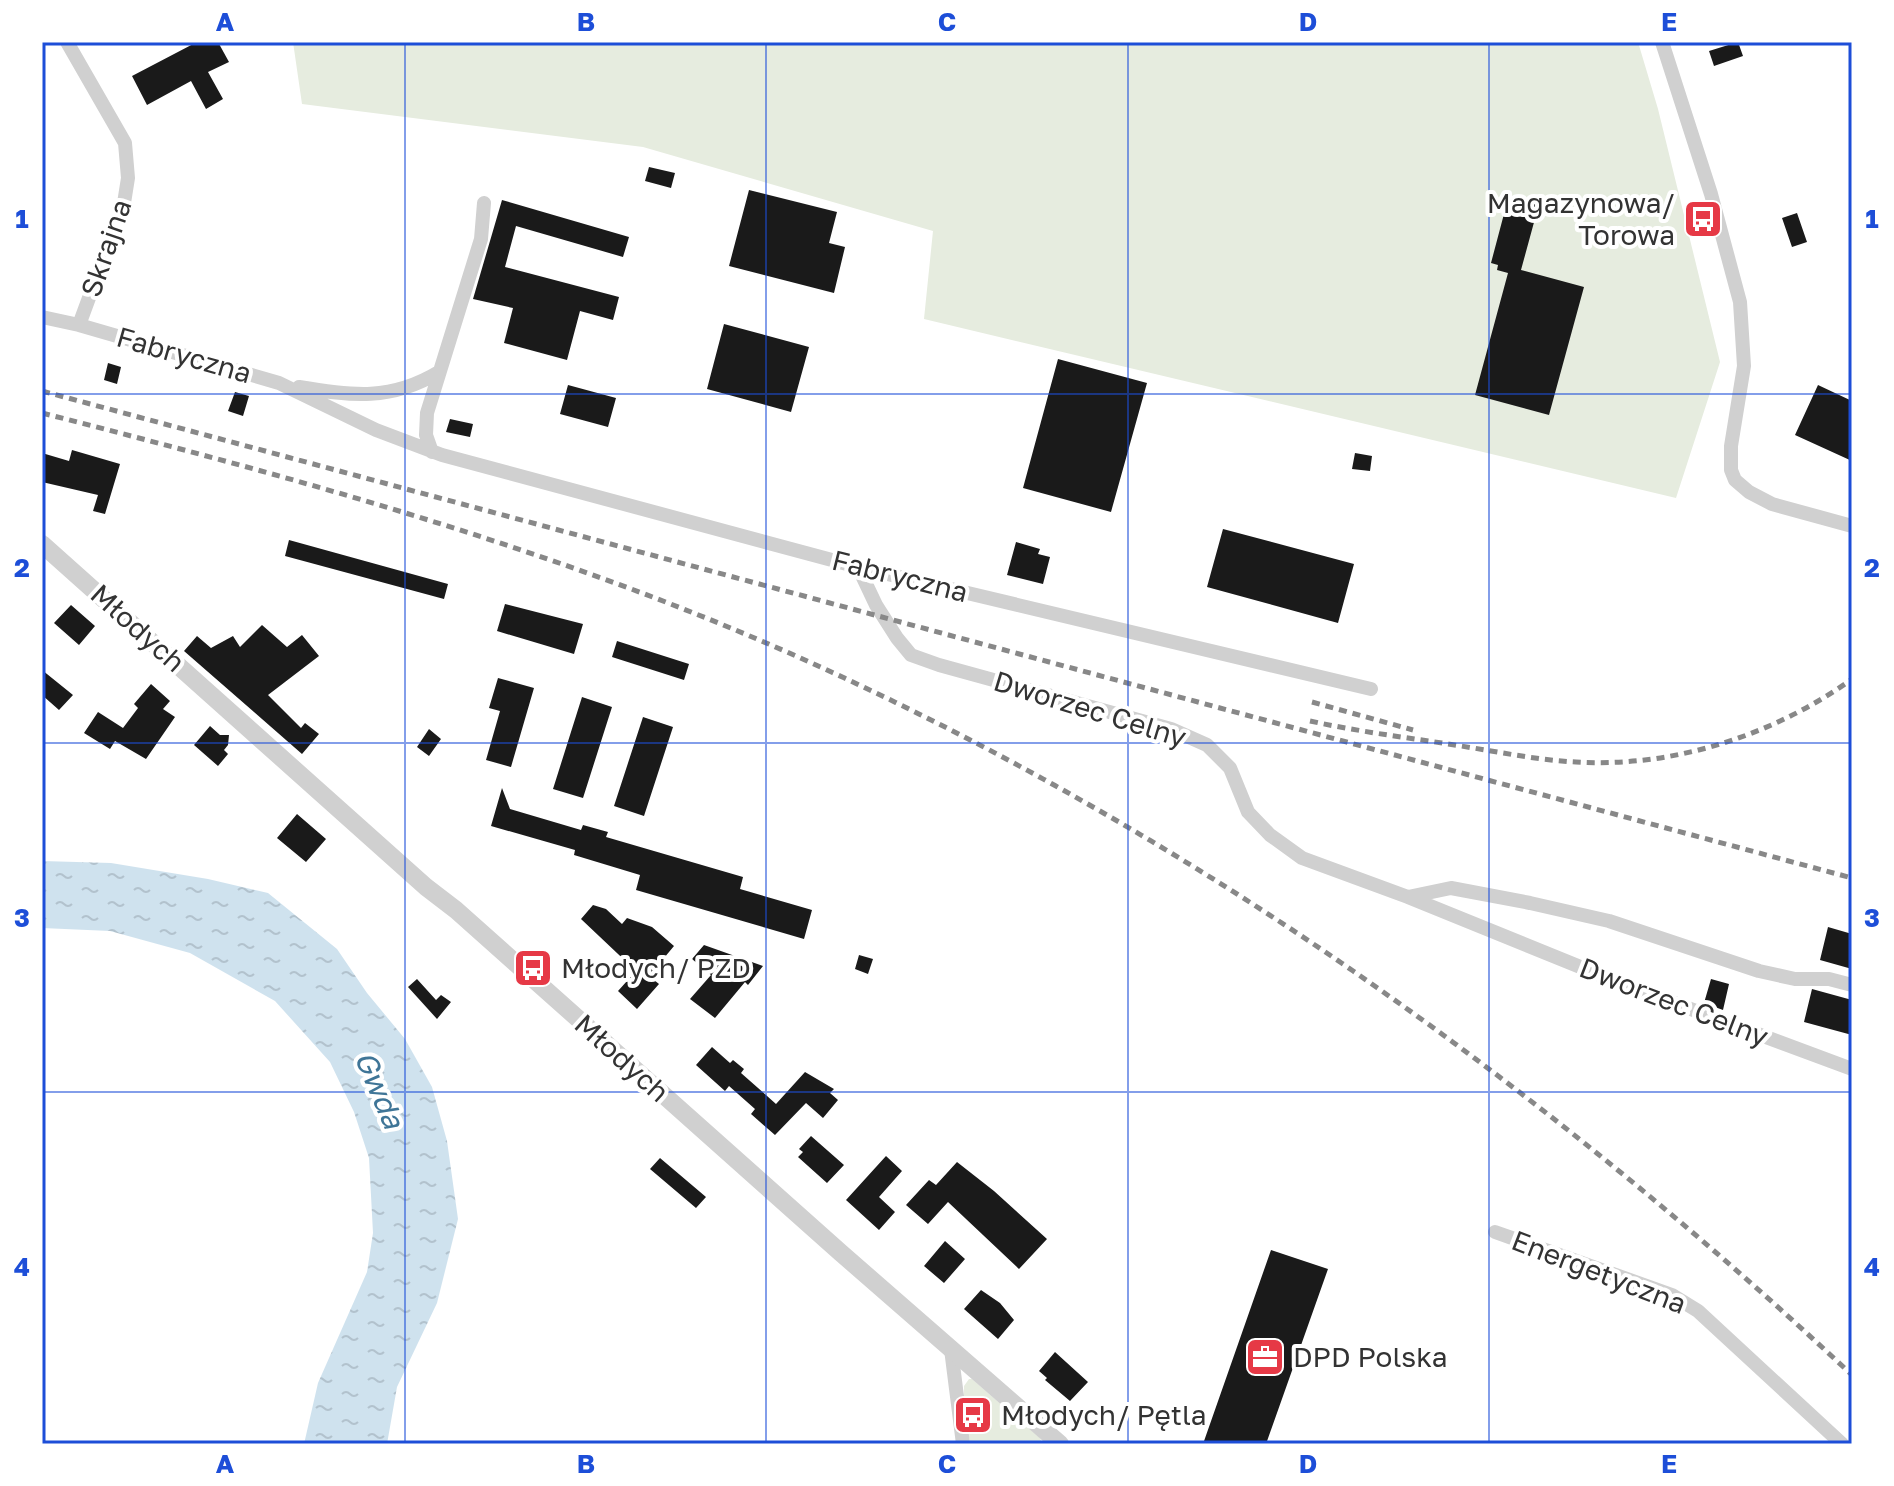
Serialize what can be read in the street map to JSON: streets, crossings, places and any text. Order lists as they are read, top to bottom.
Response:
{
  "streets": {
    "street": [
      "Skrajna",
      "Fabryczna",
      "Młodych",
      "Dworzec Celny",
      "Energetyczna"
    ]
  },
  "crossings": [
    ["Skrajna", "Fabryczna"],
    ["Fabryczna", "Dworzec Celny"]
  ],
  "water": ["Gwda"],
  "places": {
    "bus stop": ["Magazynowa/ Torowa", "Młodych/ PZD", "Młodych/ Pętla"],
    "office": ["DPD Polska"]
  },
  "grid": {
    "columns": [
      "A",
      "B",
      "C",
      "D",
      "E"
    ],
    "rows": [
      "1",
      "2",
      "3",
      "4"
    ]
  }
}
